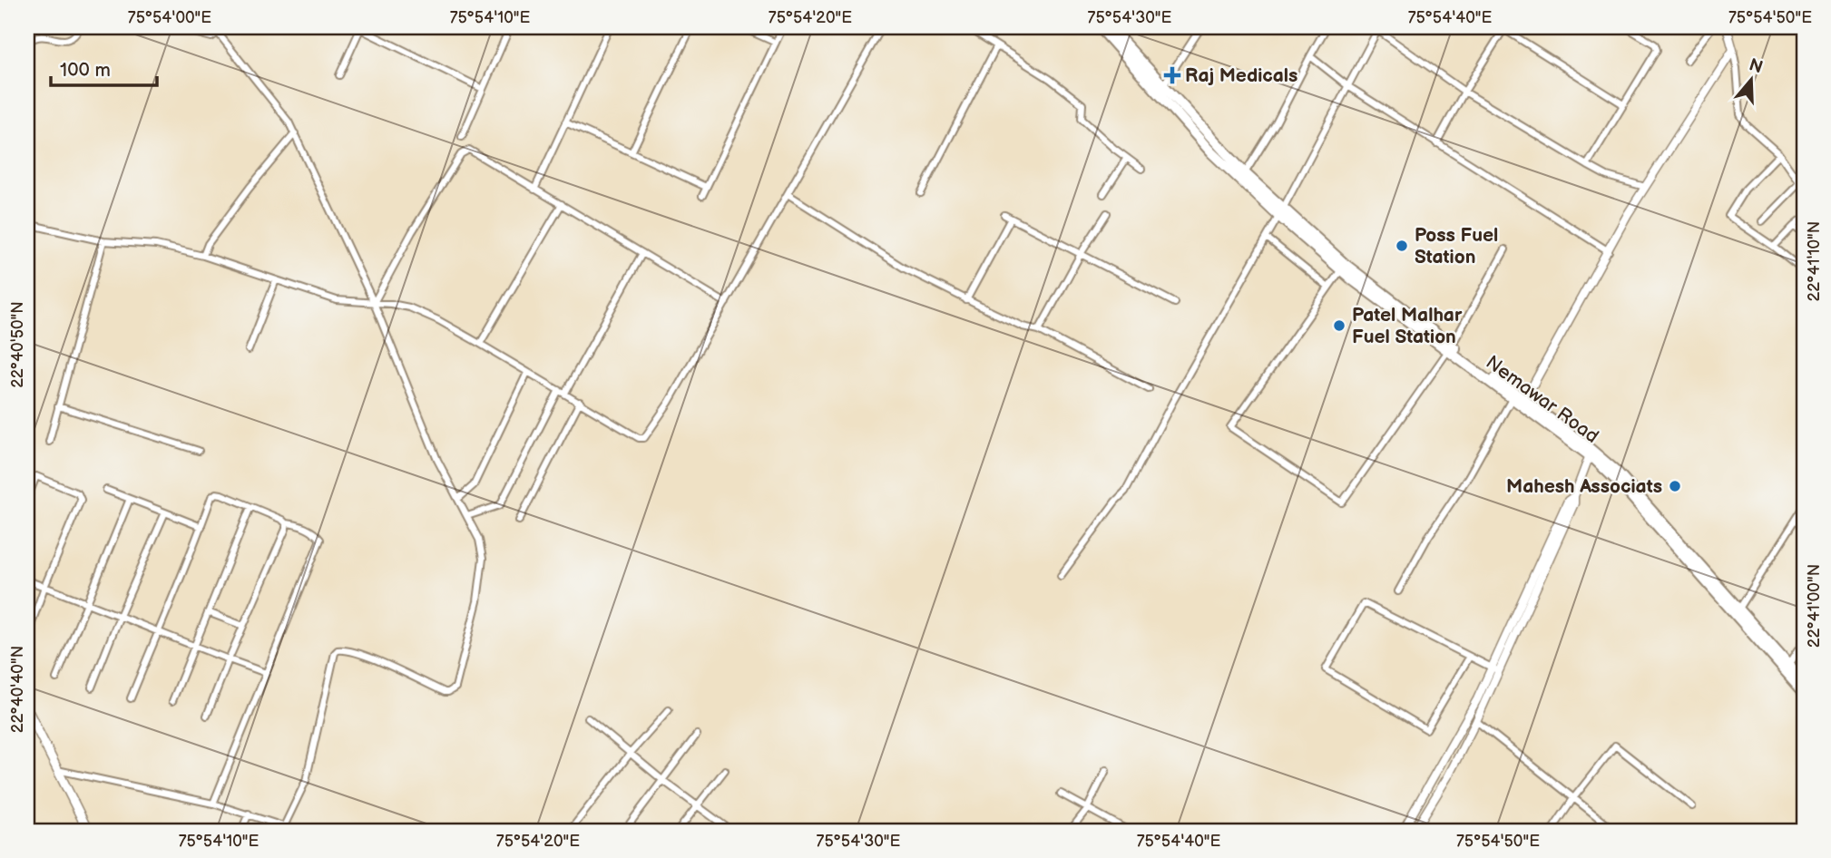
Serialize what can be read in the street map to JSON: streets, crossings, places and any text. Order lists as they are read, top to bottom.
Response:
{
  "streets": {
    "highway": ["Nemawar Road"]
  },
  "places": {
    "health": ["Raj Medicals"],
    "other": ["Poss Fuel Station", "Patel Malhar Fuel Station", "Mahesh Associats"]
  },
  "scale_bar": "100 m",
  "north": "top",
  "coordinates": [
    "75°54'00\"E",
    "75°54'10\"E",
    "75°54'20\"E",
    "75°54'30\"E",
    "75°54'40\"E",
    "75°54'50\"E",
    "22°41'10\"N",
    "22°40'50\"N",
    "22°41'00\"N",
    "22°40'40\"N"
  ]
}
